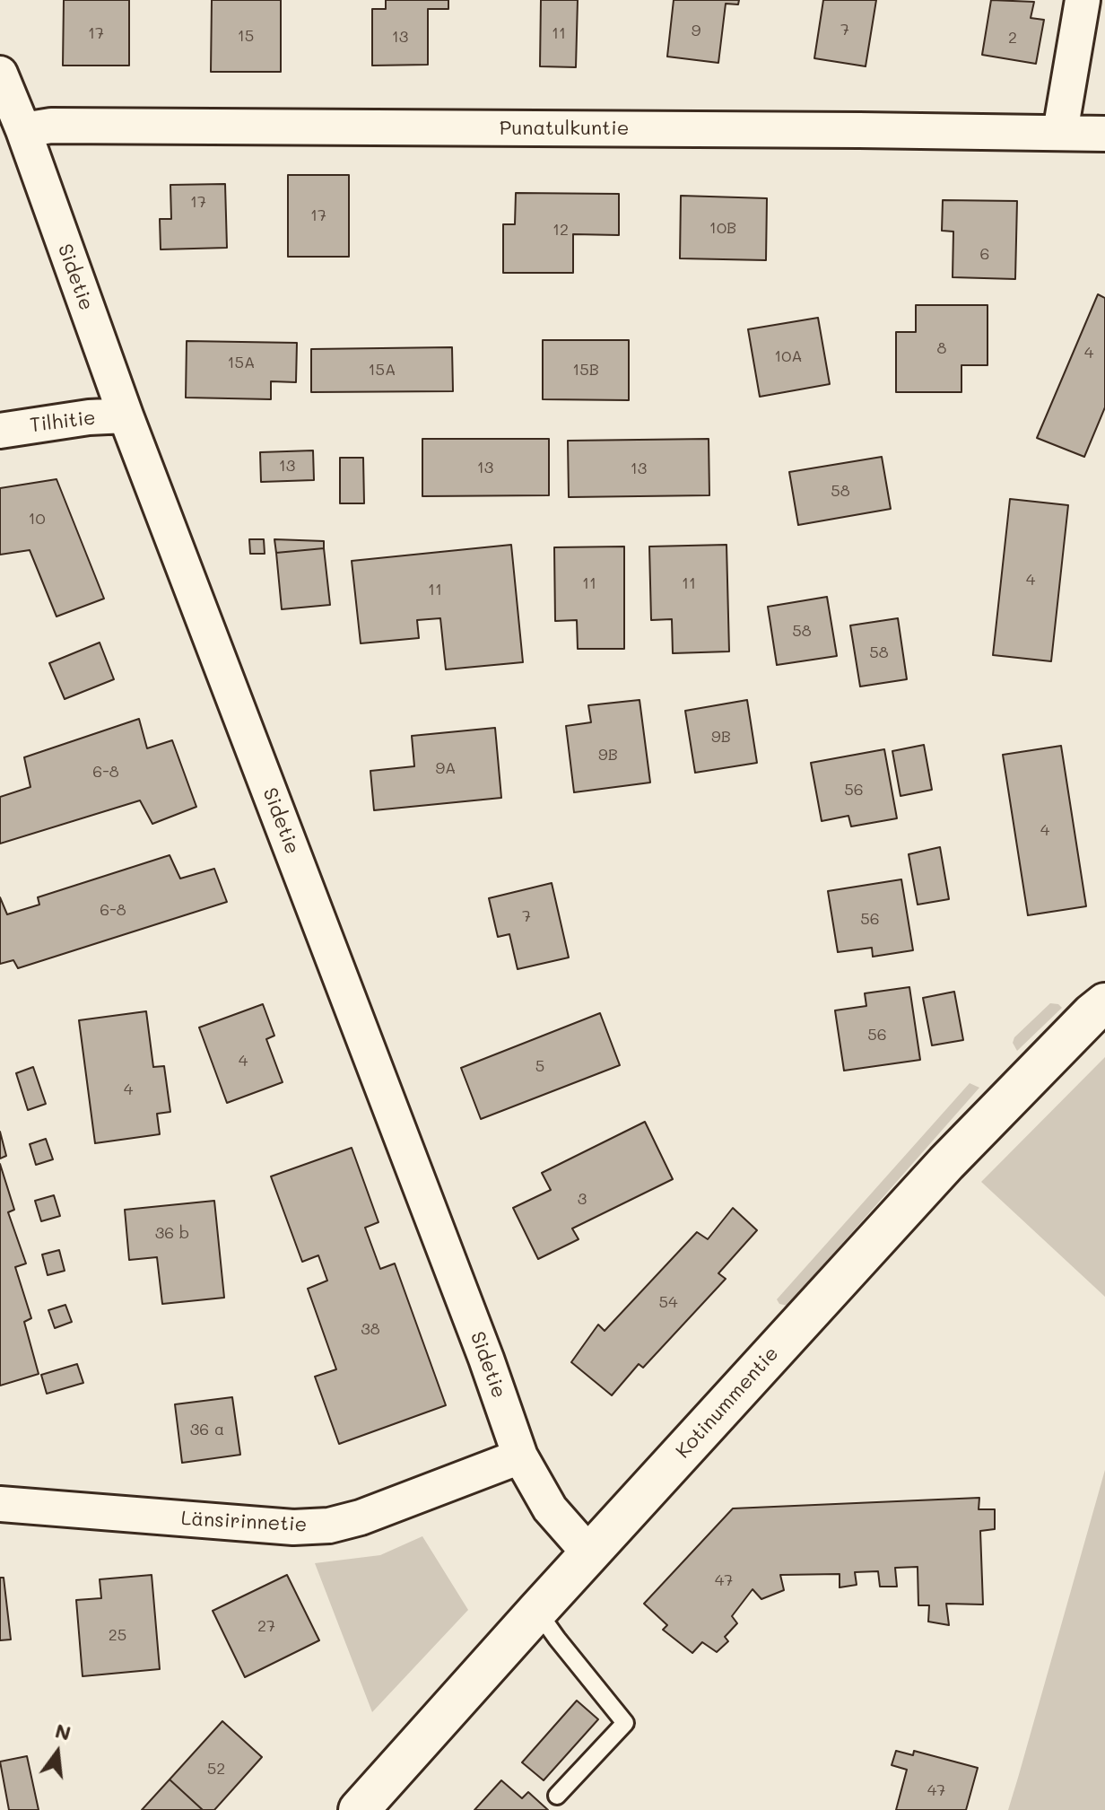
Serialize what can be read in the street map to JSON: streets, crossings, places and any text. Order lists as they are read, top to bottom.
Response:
{
  "streets": {
    "main road": ["Kotinummentie"],
    "street": [
      "Punatulkuntie",
      "Sidetie",
      "Tilhitie",
      "Länsirinnetie"
    ]
  },
  "crossings": [
    ["Punatulkuntie", "Sidetie"],
    ["Sidetie", "Tilhitie"],
    ["Sidetie", "Kotinummentie"],
    ["Sidetie", "Länsirinnetie"]
  ],
  "house_numbers": [
    "7",
    "9",
    "17",
    "11",
    "15",
    "13",
    "2",
    "17",
    "17",
    "10B",
    "12",
    "6",
    "8",
    "4",
    "10A",
    "15A",
    "15A",
    "15B",
    "13",
    "13",
    "13",
    "58",
    "10",
    "4",
    "11",
    "11",
    "11",
    "58",
    "58",
    "9B",
    "9B",
    "9A",
    "6-8",
    "56",
    "4",
    "6-8",
    "7",
    "56",
    "56",
    "4",
    "5",
    "4",
    "3",
    "36 b",
    "54",
    "38",
    "36 a",
    "47",
    "27",
    "25",
    "52",
    "47"
  ],
  "north": "top"
}
